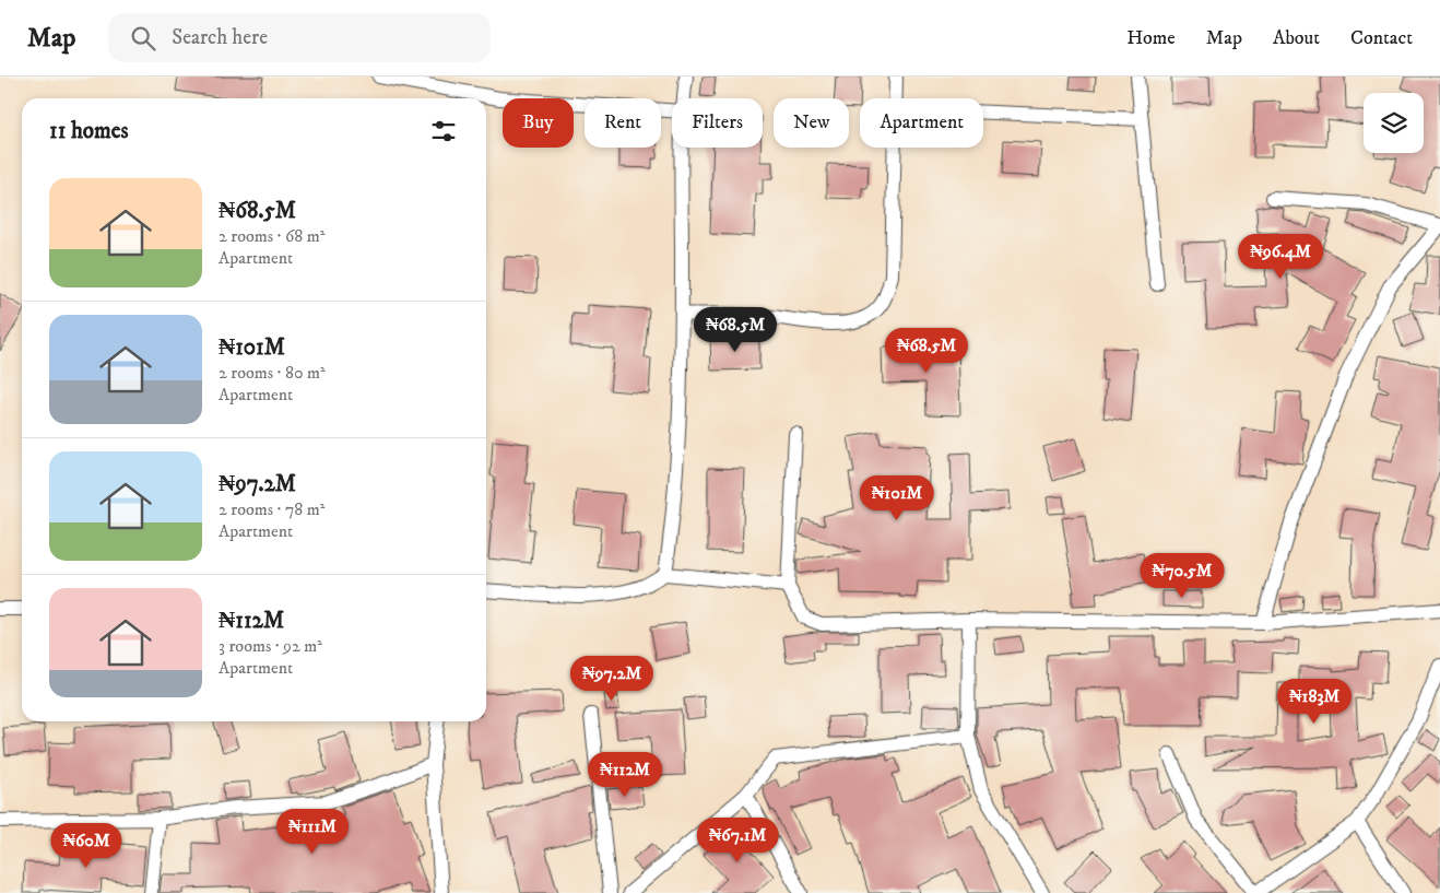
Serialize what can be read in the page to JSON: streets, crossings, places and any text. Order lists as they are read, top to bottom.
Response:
{
  "page": {
    "header": "Map",
    "search": "Search here",
    "nav": [
      "Home",
      "Map",
      "About",
      "Contact"
    ],
    "chip": [
      "Buy",
      "Rent",
      "Filters",
      "New",
      "Apartment"
    ],
    "heading": "11 homes",
    "list": [
      {
        "name": "₦68.5M",
        "note": "2 rooms · 68 m² · Apartment"
      },
      {
        "name": "₦101M",
        "note": "2 rooms · 80 m² · Apartment"
      },
      {
        "name": "₦97.2M",
        "note": "2 rooms · 78 m² · Apartment"
      },
      {
        "name": "₦112M",
        "note": "3 rooms · 92 m² · Apartment"
      }
    ],
    "price": [
      "₦96.4M",
      "₦68.5M",
      "₦68.5M",
      "₦101M",
      "₦70.5M",
      "₦97.2M",
      "₦183M",
      "₦112M",
      "₦111M",
      "₦67.1M",
      "₦60M"
    ]
  }
}
